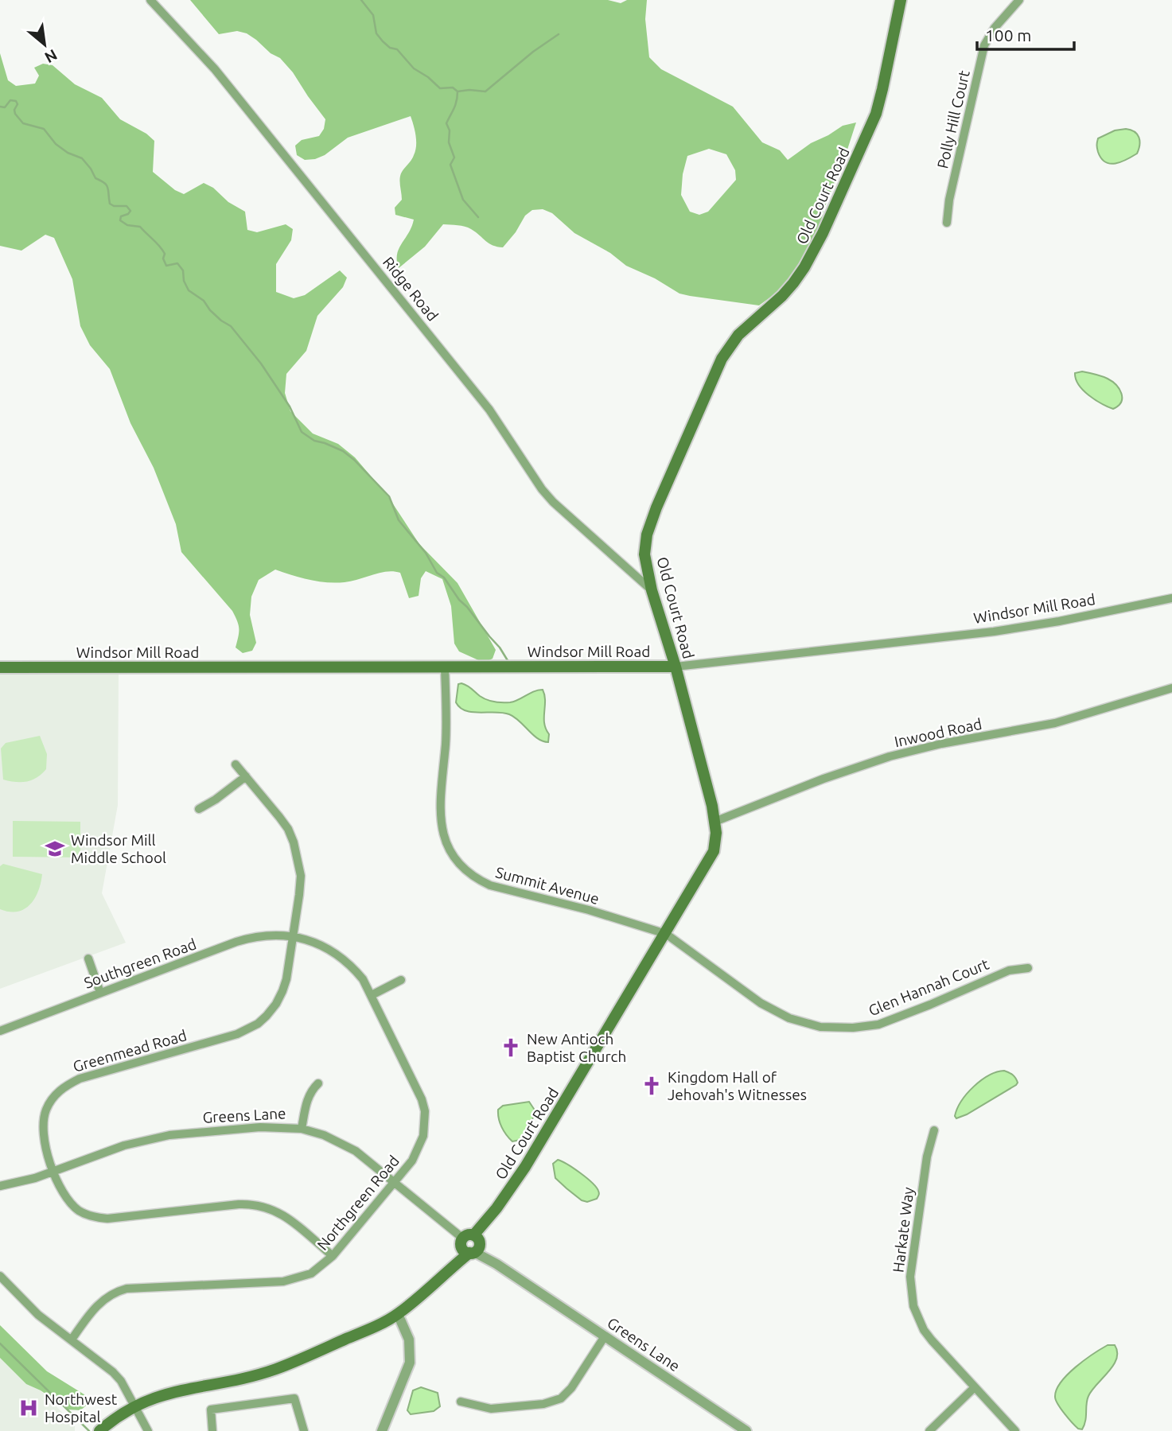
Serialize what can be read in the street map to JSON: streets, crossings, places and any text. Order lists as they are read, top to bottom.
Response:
{
  "streets": {
    "main road": ["Old Court Road", "Windsor Mill Road"],
    "street": [
      "Polly Hill Court",
      "Ridge Road",
      "Inwood Road",
      "Summit Avenue",
      "Southgreen Road",
      "Glen Hannah Court",
      "Greenmead Road",
      "Greens Lane",
      "Northgreen Road",
      "Harkate Way"
    ]
  },
  "crossings": [
    ["Old Court Road", "Ridge Road"],
    ["Old Court Road", "Windsor Mill Road"],
    ["Old Court Road", "Inwood Road"],
    ["Old Court Road", "Summit Avenue"],
    ["Old Court Road", "Glen Hannah Court"],
    ["Old Court Road", "Greens Lane"],
    ["Windsor Mill Road", "Summit Avenue"],
    ["Summit Avenue", "Glen Hannah Court"],
    ["Southgreen Road", "Greenmead Road"],
    ["Southgreen Road", "Northgreen Road"],
    ["Greenmead Road", "Greens Lane"],
    ["Greenmead Road", "Northgreen Road"],
    ["Greens Lane", "Northgreen Road"]
  ],
  "places": {
    "school or university": ["Windsor Mill Middle School"],
    "church": ["New Antioch Baptist Church", "Kingdom Hall of Jehovah's Witnesses"],
    "hospital": ["Northwest Hospital"]
  },
  "scale_bar": "100 m",
  "north": "bottom right"
}
